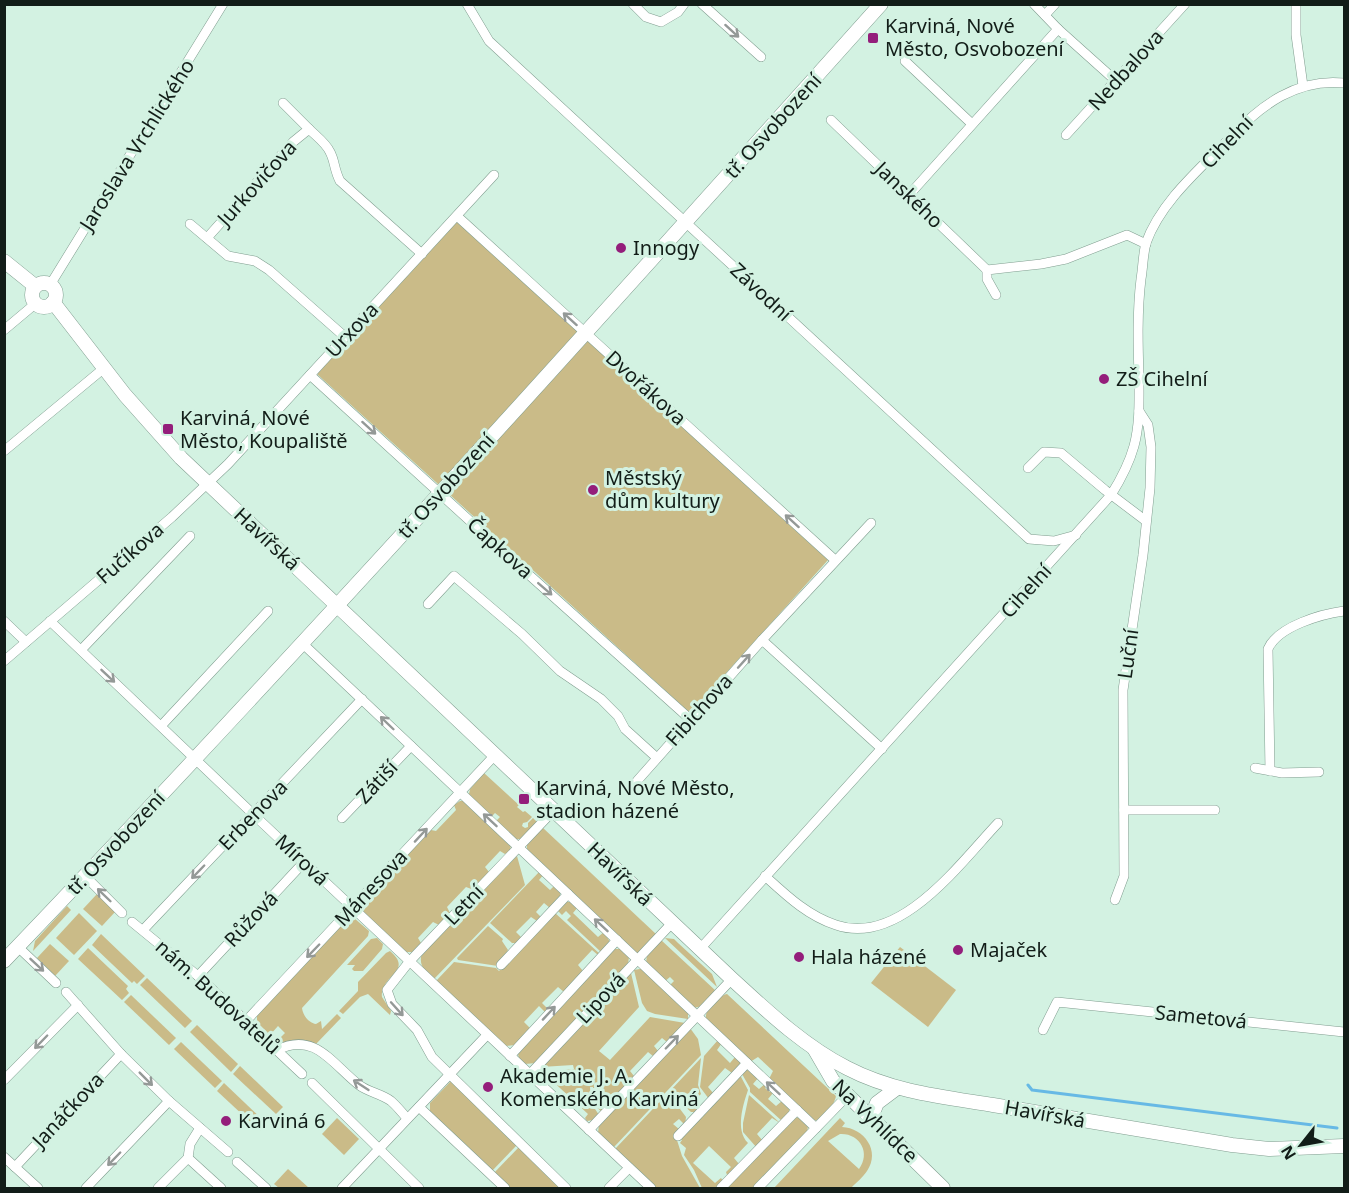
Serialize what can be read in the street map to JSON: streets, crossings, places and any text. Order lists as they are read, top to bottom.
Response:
{
  "streets": {
    "street": [
      "Nedbalova",
      "tř. Osvobození",
      "Cihelní",
      "Jaroslava Vrchlického",
      "Jurkovičova",
      "Janského",
      "Závodní",
      "Urxova",
      "Dvořákova",
      "Havířská",
      "Čapkova",
      "Fučíkova",
      "Luční",
      "Fibichova",
      "Zátiší",
      "Erbenova",
      "Mírová",
      "Mánesova",
      "Letní",
      "Růžová",
      "nám. Budovatelů",
      "Lipová",
      "Sametová",
      "Janáčkova",
      "Na Vyhlídce"
    ]
  },
  "crossings": [
    ["tř. Osvobození", "Závodní"],
    ["tř. Osvobození", "Dvořákova"],
    ["tř. Osvobození", "Havířská"],
    ["tř. Osvobození", "Čapkova"],
    ["tř. Osvobození", "Mírová"],
    ["Cihelní", "Závodní"],
    ["Cihelní", "Havířská"],
    ["Cihelní", "Luční"],
    ["Jaroslava Vrchlického", "Havířská"],
    ["Jurkovičova", "Urxova"],
    ["Urxova", "Dvořákova"],
    ["Urxova", "Havířská"],
    ["Urxova", "Čapkova"],
    ["Urxova", "Fučíkova"],
    ["Dvořákova", "Fibichova"],
    ["Havířská", "Fučíkova"],
    ["Havířská", "Mánesova"],
    ["Havířská", "Letní"],
    ["Havířská", "Lipová"],
    ["Havířská", "Na Vyhlídce"],
    ["Čapkova", "Fibichova"],
    ["Erbenova", "Mírová"],
    ["Erbenova", "nám. Budovatelů"],
    ["Mírová", "Mánesova"],
    ["Mírová", "Letní"],
    ["Mírová", "Růžová"],
    ["Mírová", "Lipová"],
    ["Mánesova", "nám. Budovatelů"],
    ["Růžová", "nám. Budovatelů"]
  ],
  "one_way": ["Dvořákova", "Čapkova", "Erbenova"],
  "places": {
    "transit": ["Karviná, Nové Město, Osvobození", "Karviná, Nové Město, Koupaliště", "Karviná, Nové Město, stadion házené"],
    "other": [
      "Innogy",
      "ZŠ Cihelní",
      "Městský dům kultury",
      "Majaček",
      "Hala házené",
      "Akademie J. A. Komenského Karviná",
      "Karviná 6"
    ]
  },
  "north": "bottom left"
}
